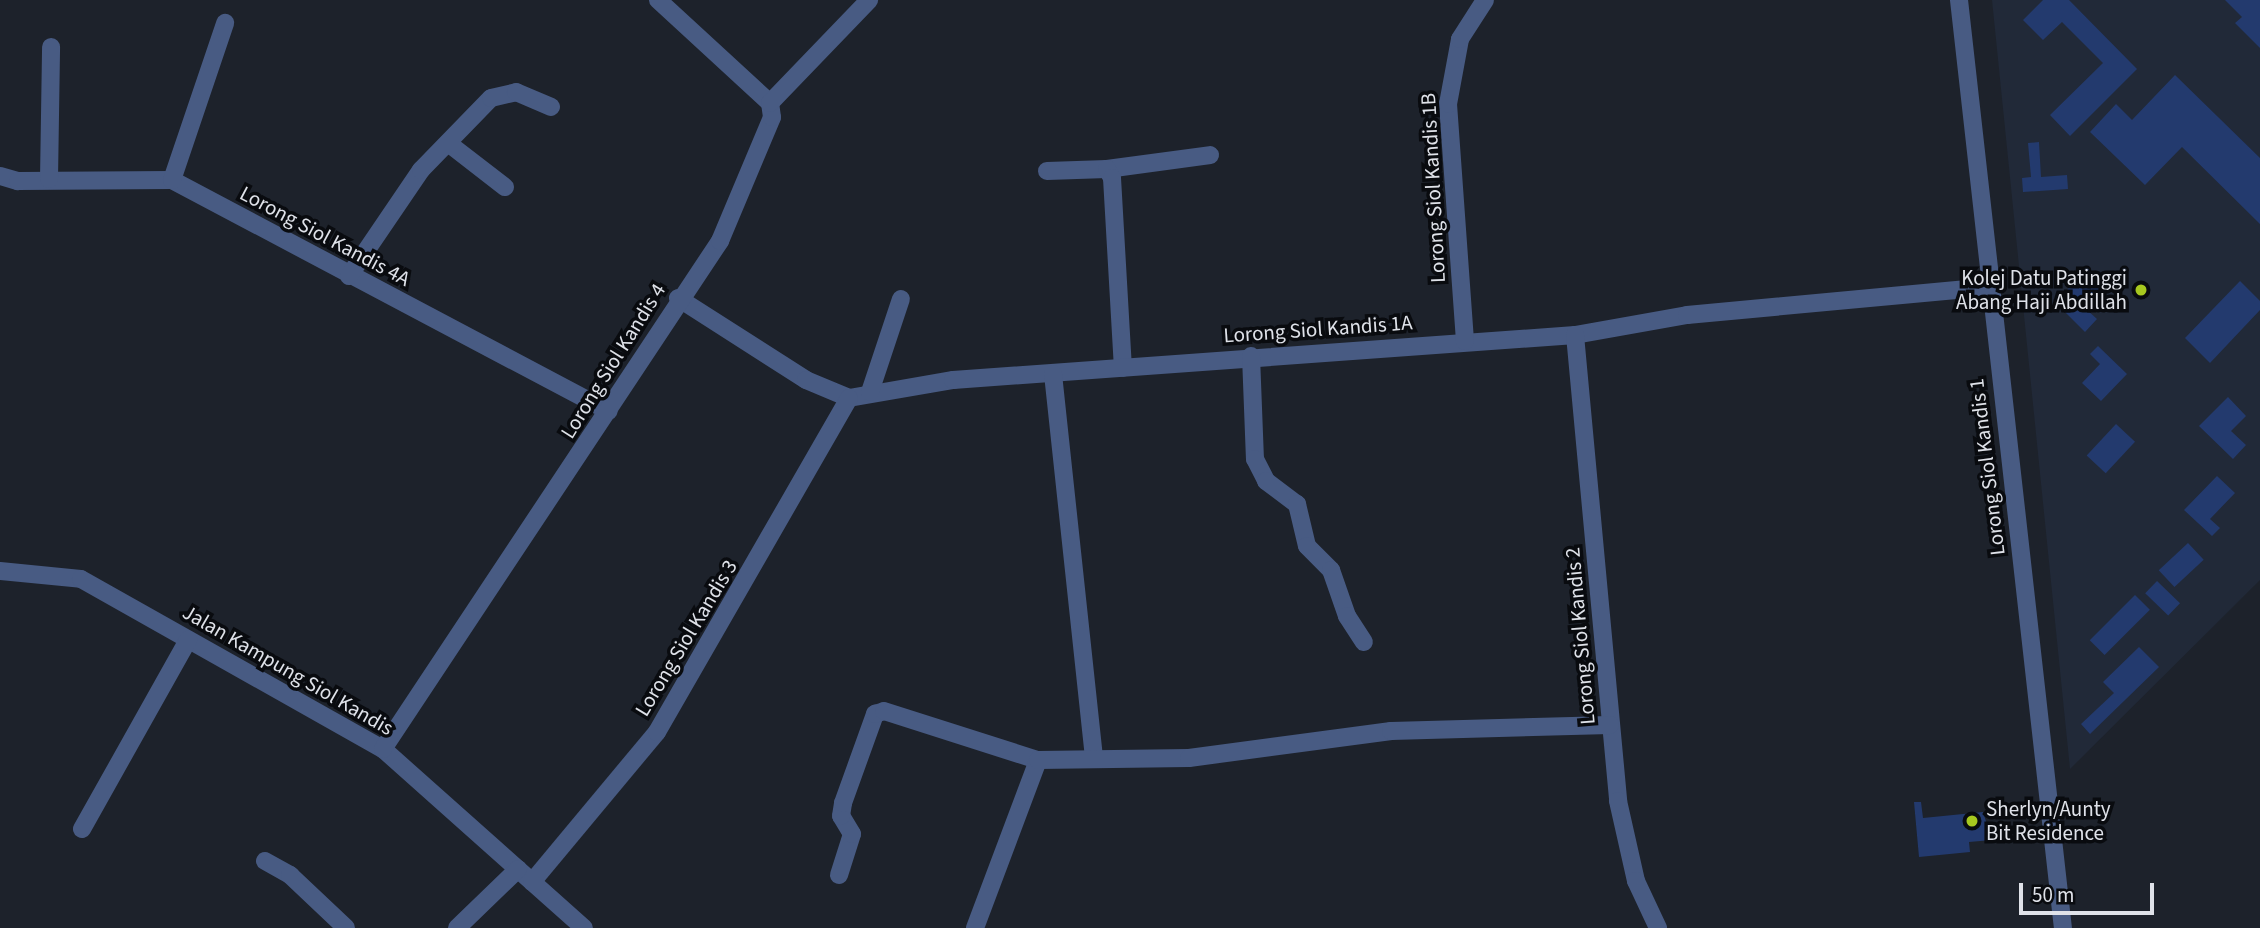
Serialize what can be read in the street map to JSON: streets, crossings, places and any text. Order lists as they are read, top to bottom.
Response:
{
  "streets": {
    "street": [
      "Lorong Siol Kandis 1B",
      "Lorong Siol Kandis 4A",
      "Lorong Siol Kandis 1A",
      "Lorong Siol Kandis 4",
      "Lorong Siol Kandis 1",
      "Lorong Siol Kandis 2",
      "Lorong Siol Kandis 3",
      "Jalan Kampung Siol Kandis"
    ]
  },
  "crossings": [
    ["Lorong Siol Kandis 1B", "Lorong Siol Kandis 1A"],
    ["Lorong Siol Kandis 4A", "Lorong Siol Kandis 4"],
    ["Lorong Siol Kandis 1A", "Lorong Siol Kandis 1"],
    ["Lorong Siol Kandis 1A", "Lorong Siol Kandis 2"],
    ["Lorong Siol Kandis 1A", "Lorong Siol Kandis 3"],
    ["Lorong Siol Kandis 4", "Jalan Kampung Siol Kandis"],
    ["Lorong Siol Kandis 3", "Jalan Kampung Siol Kandis"]
  ],
  "places": ["Kolej Datu Patinggi Abang Haji Abdillah", "Sherlyn/Aunty Bit Residence"],
  "scale_bar": "50 m"
}
